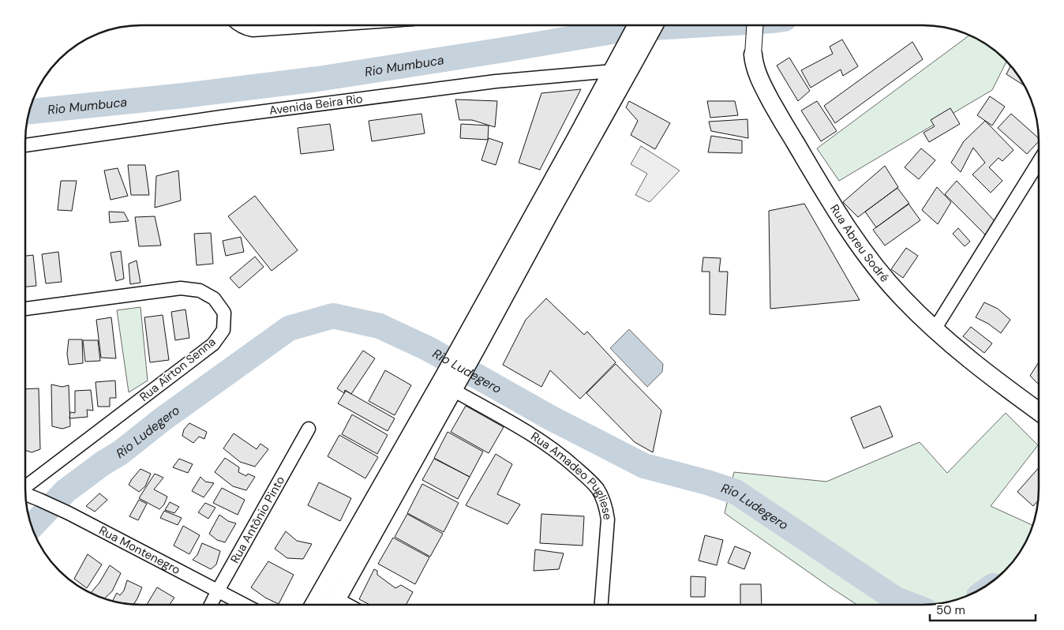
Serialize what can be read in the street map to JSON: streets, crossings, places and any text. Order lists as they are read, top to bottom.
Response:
{
  "streets": {
    "main road": ["Rua Abreu Sodré"],
    "street": [
      "Avenida Beira Rio",
      "Rua Aírton Senna",
      "Rua Amadeo Pugliese",
      "Rua Antônio Pinto",
      "Rua Montenegro"
    ]
  },
  "crossings": [
    ["Rua Antônio Pinto", "Rua Montenegro"]
  ],
  "water": ["Rio Mumbuca", "Rio Ludegero"],
  "scale_bar": "50 m"
}
